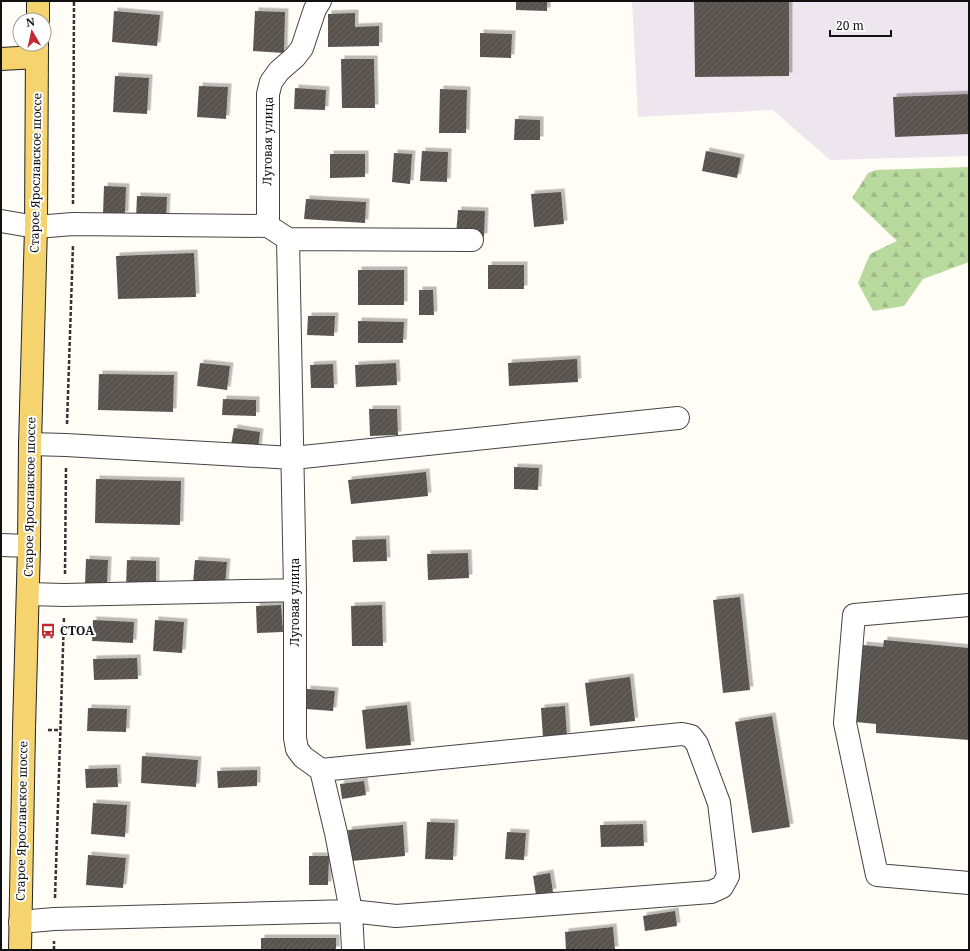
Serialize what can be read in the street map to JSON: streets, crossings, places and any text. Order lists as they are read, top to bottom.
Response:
{
  "streets": {
    "main road": ["Старое Ярославское шоссе"],
    "street": ["Луговая улица"]
  },
  "places": {
    "bus stop": ["СТОА"]
  },
  "scale_bar": "20 m",
  "north": "top"
}
